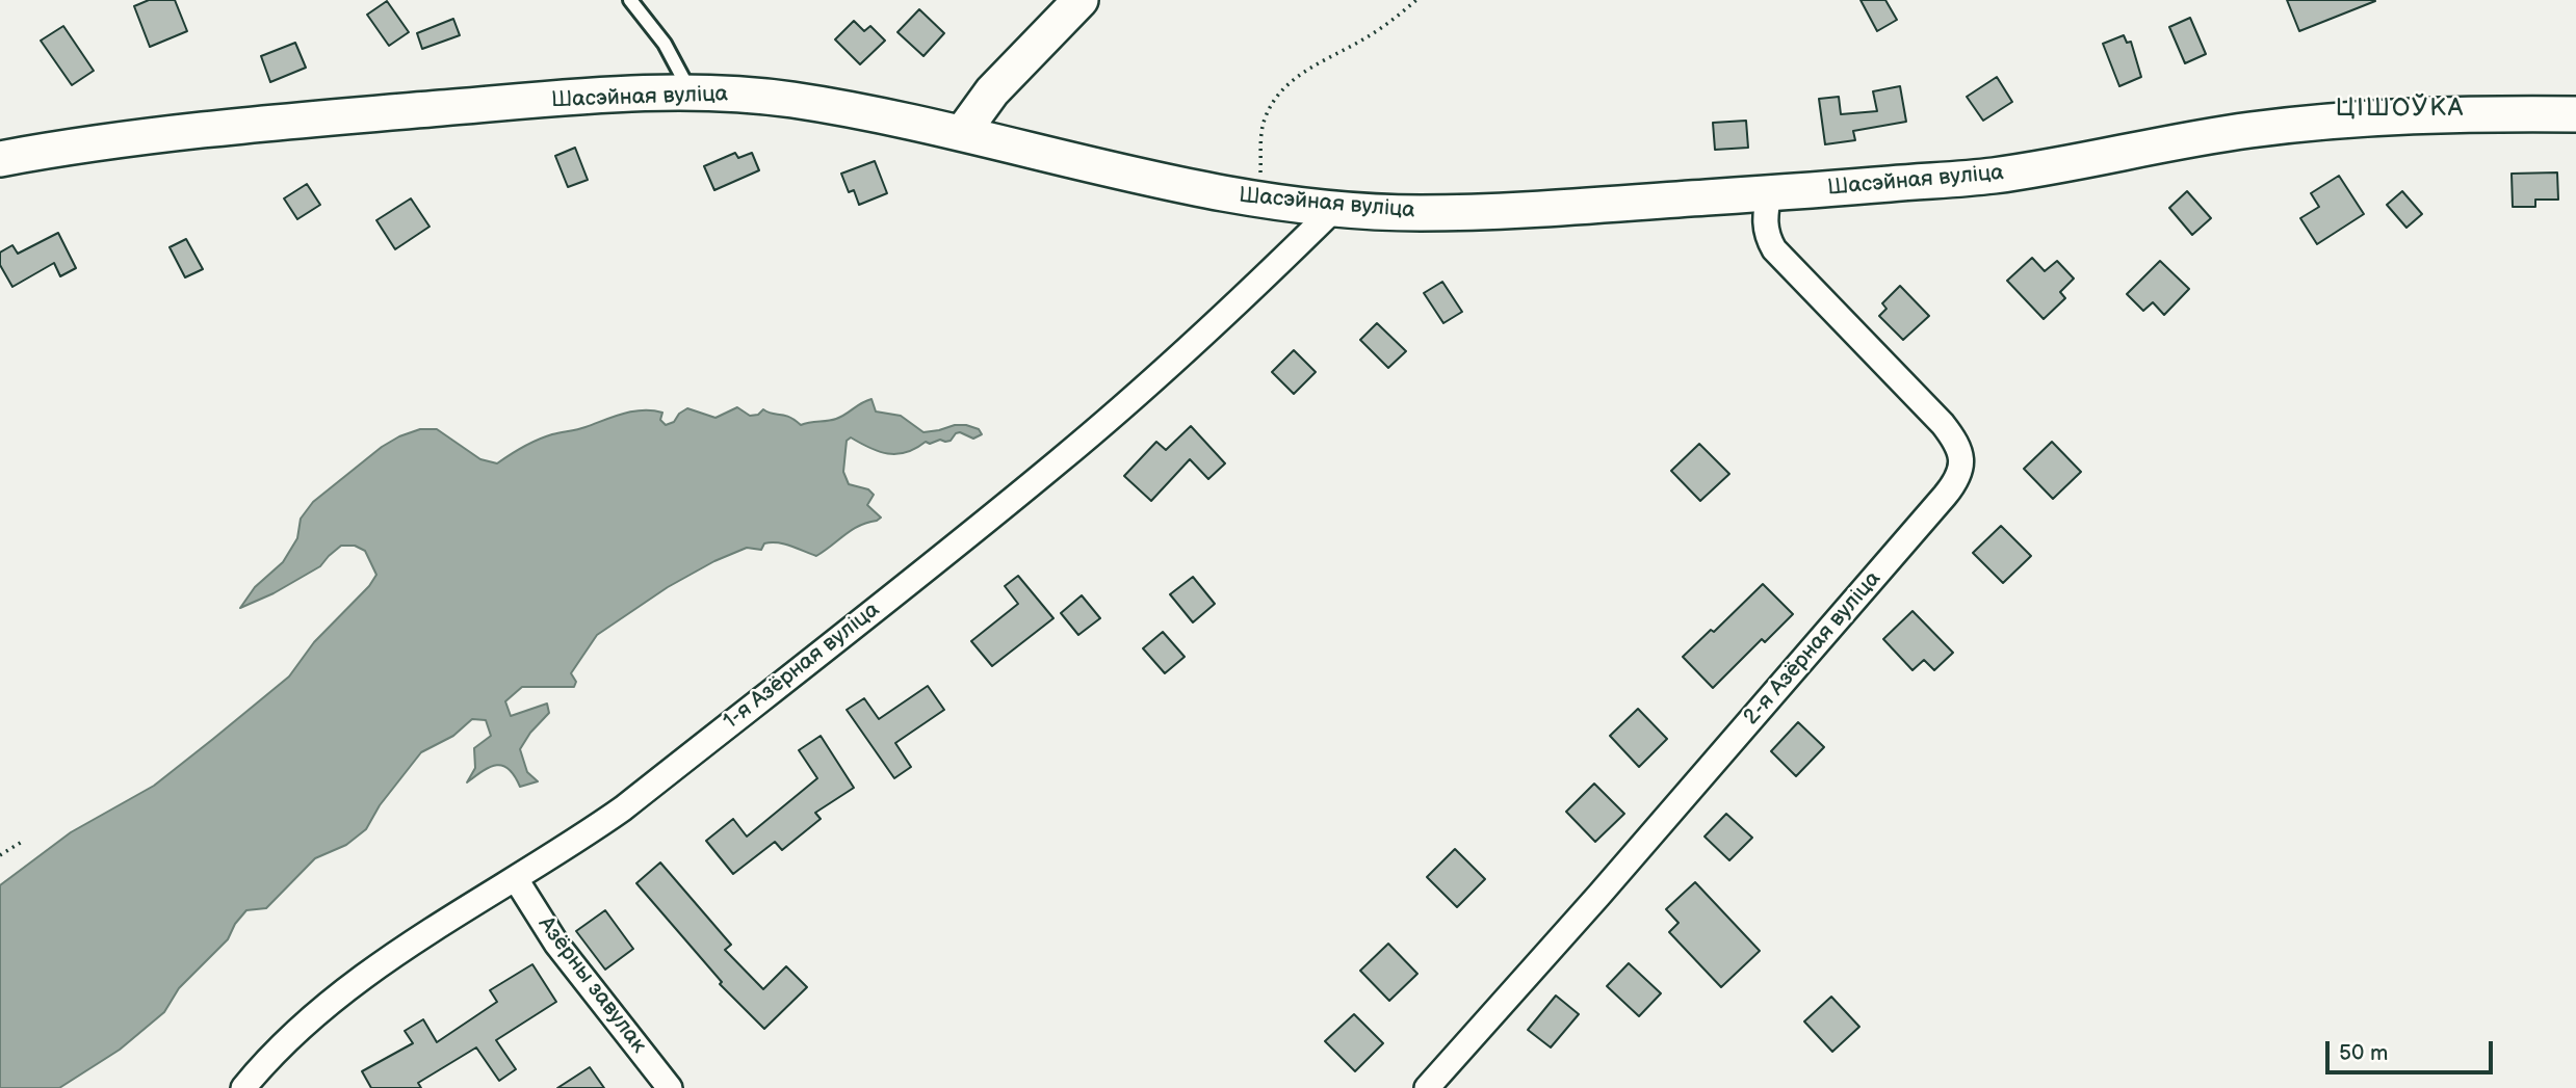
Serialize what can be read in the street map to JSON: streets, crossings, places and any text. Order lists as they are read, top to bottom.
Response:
{
  "streets": {
    "main road": ["Шасэйная вуліца"],
    "street": ["2-я Азёрная вуліца", "1-я Азёрная вуліца", "Азёрны завулак"]
  },
  "crossings": [
    ["Шасэйная вуліца", "2-я Азёрная вуліца"],
    ["Шасэйная вуліца", "1-я Азёрная вуліца"],
    ["1-я Азёрная вуліца", "Азёрны завулак"]
  ],
  "districts": ["ЦІШОЎКА"],
  "scale_bar": "50 m"
}
